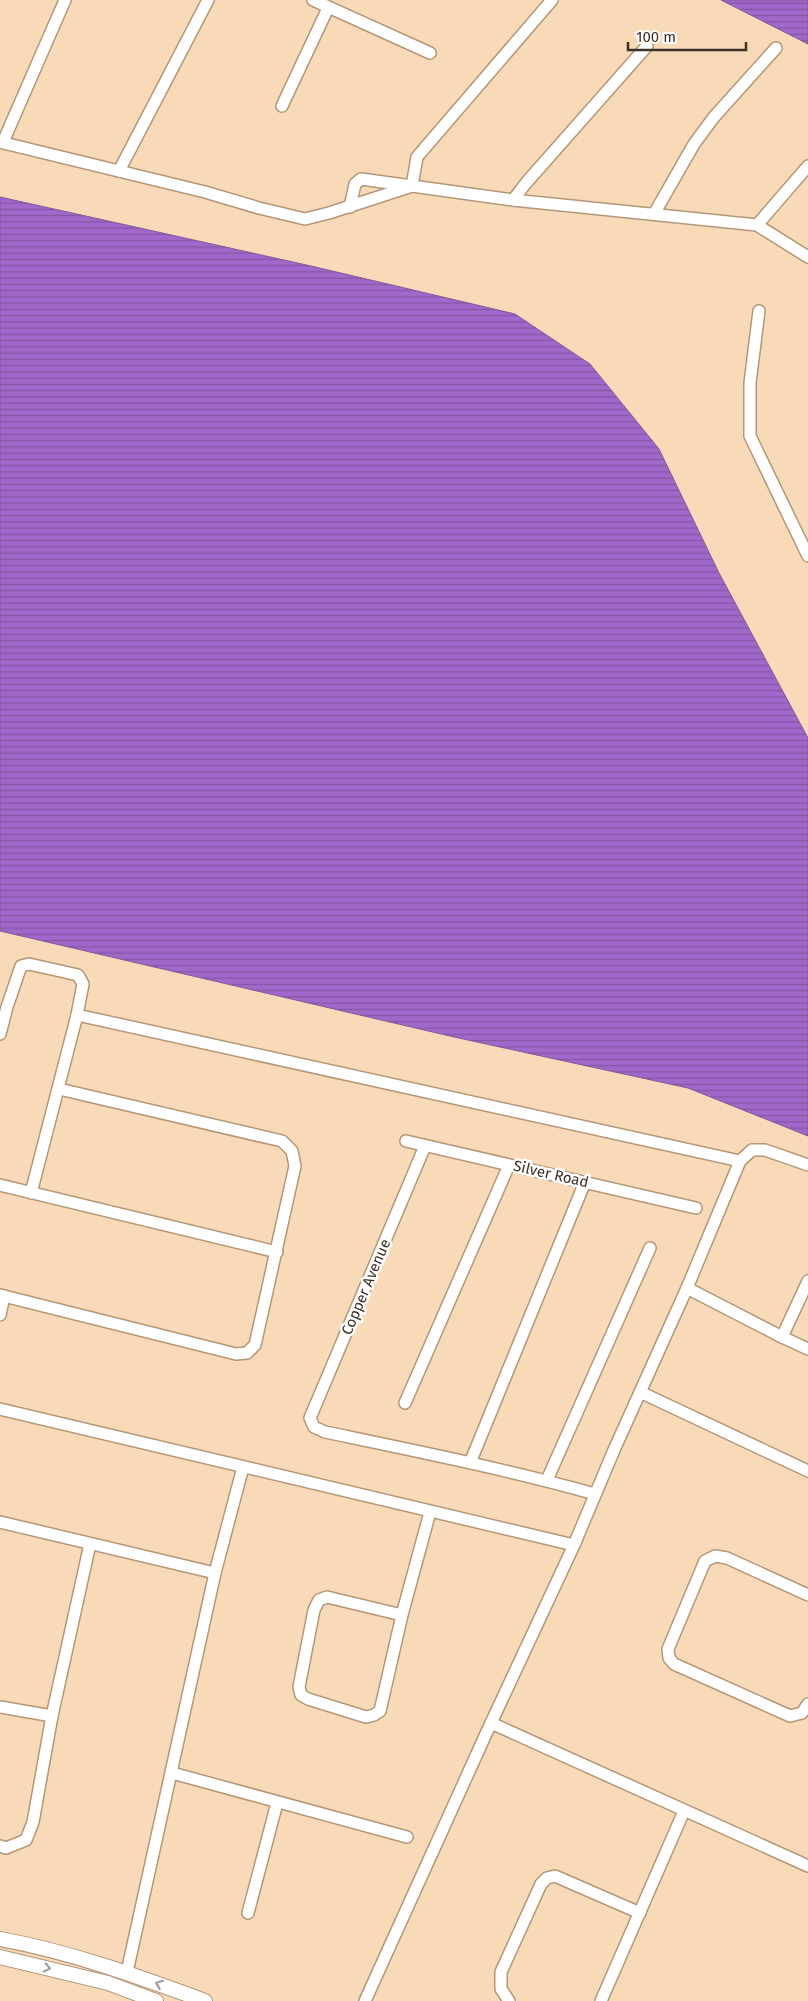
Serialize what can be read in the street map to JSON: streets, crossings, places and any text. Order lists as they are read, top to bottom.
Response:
{
  "streets": {
    "street": ["Silver Road", "Copper Avenue"]
  },
  "crossings": [
    ["Silver Road", "Copper Avenue"]
  ],
  "scale_bar": "100 m"
}
